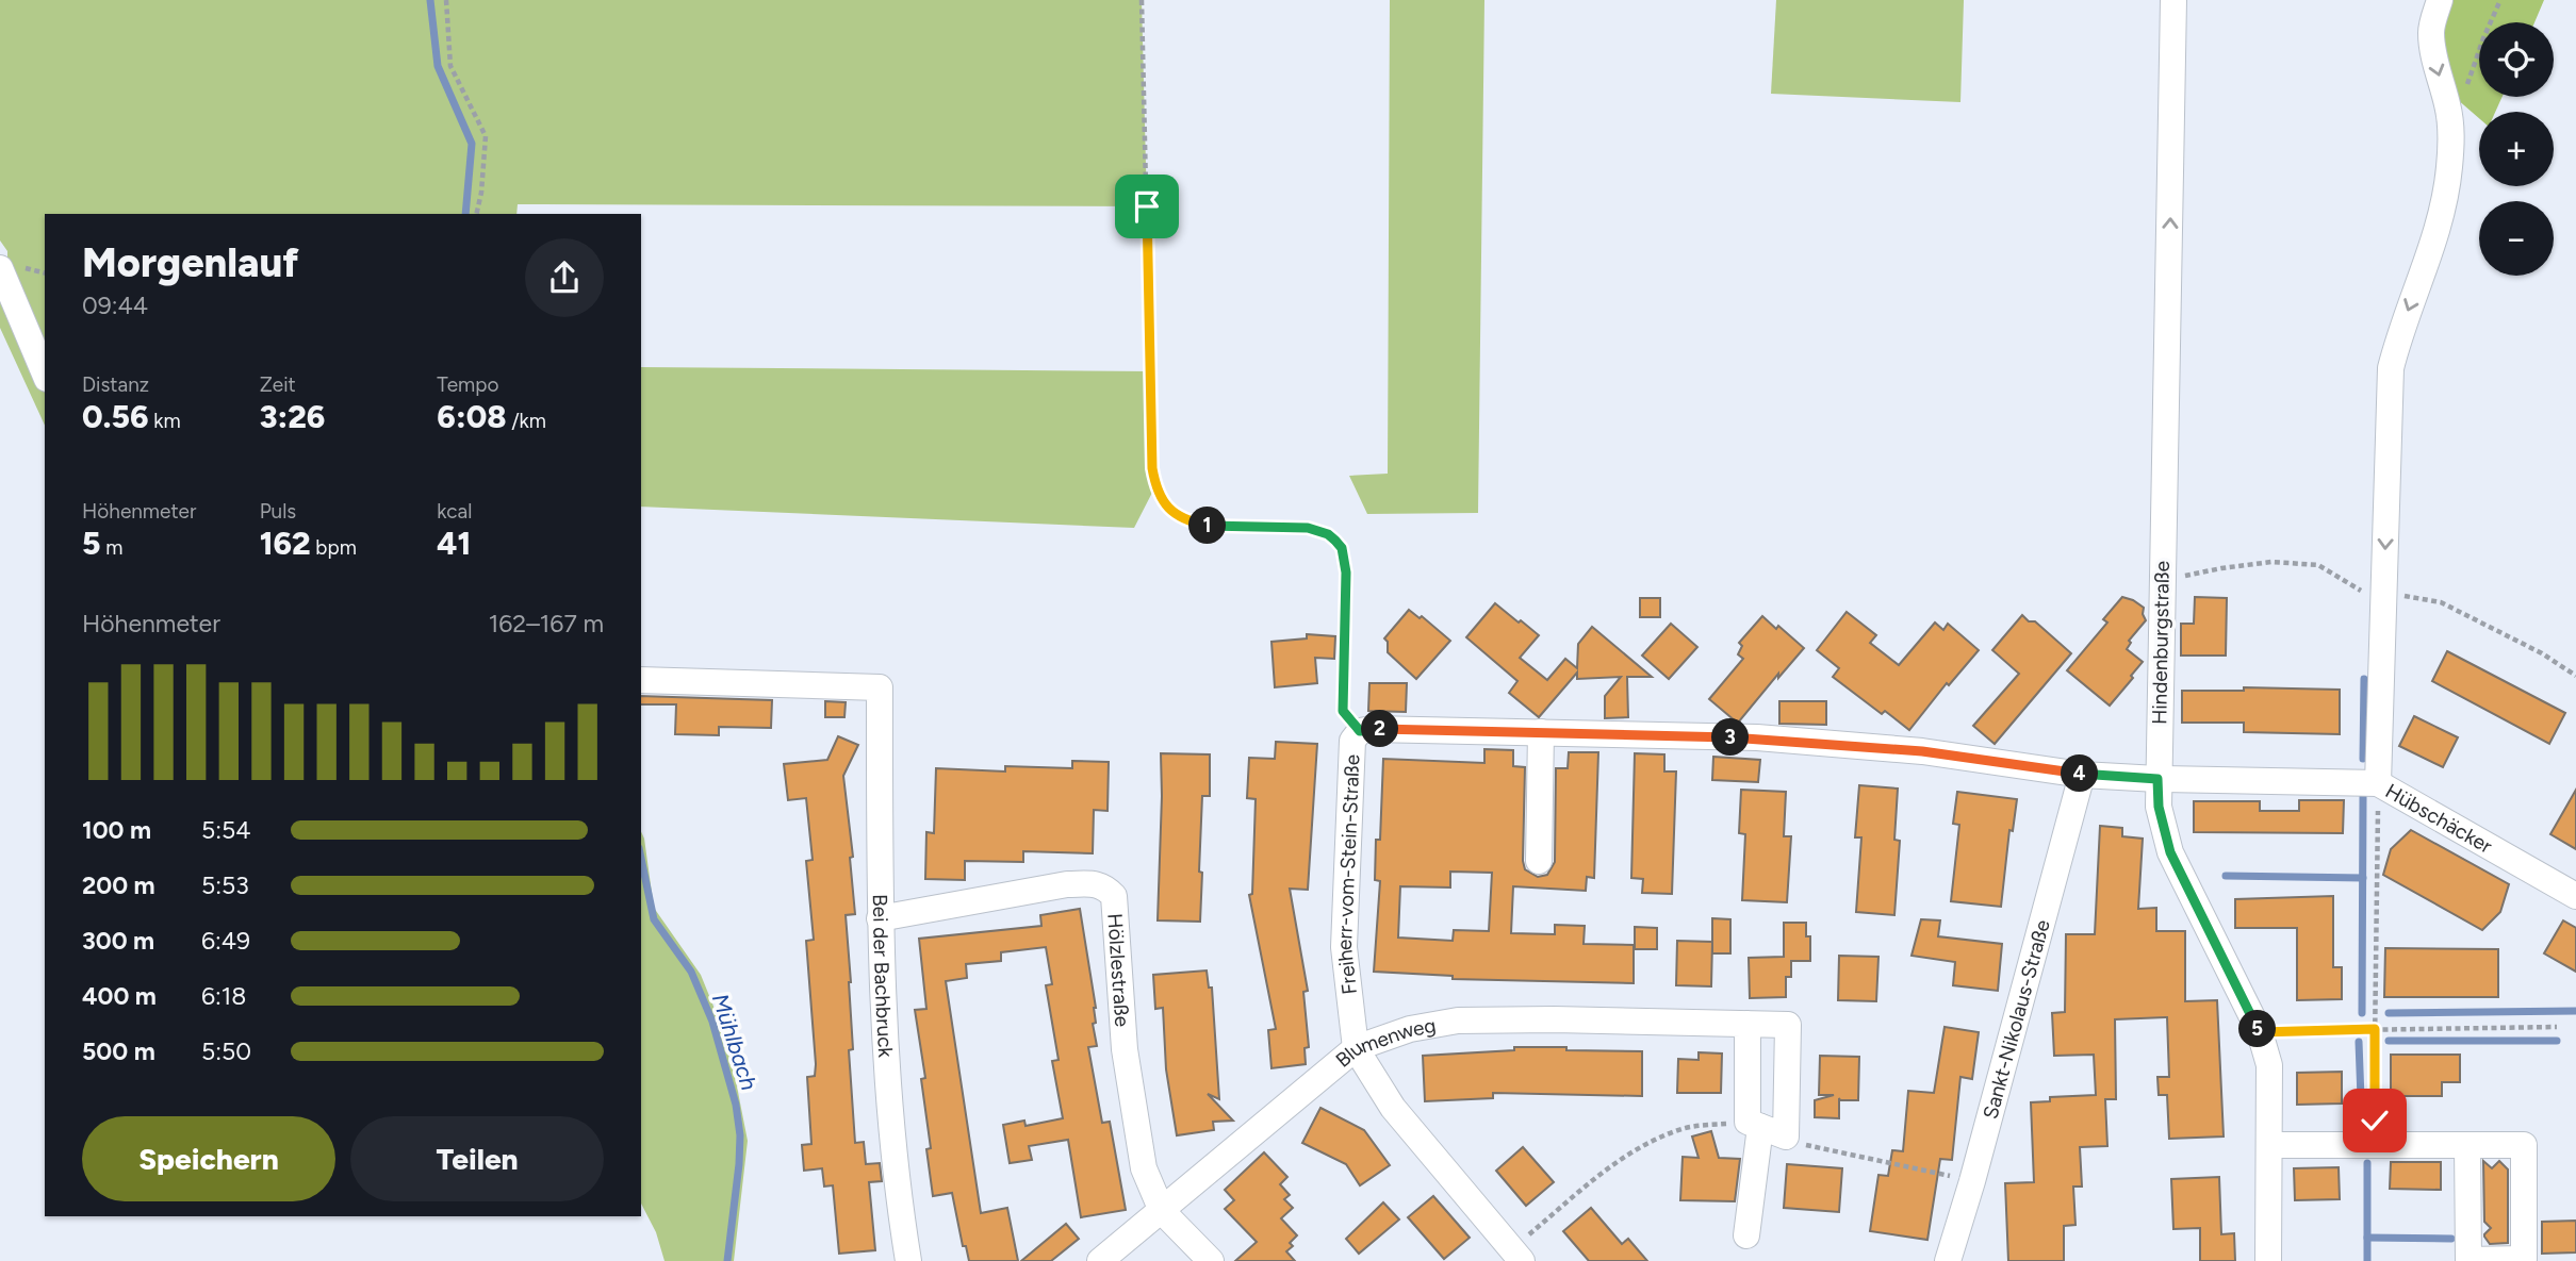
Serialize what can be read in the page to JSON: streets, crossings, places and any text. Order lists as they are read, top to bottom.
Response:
{
  "streets": {
    "street": [
      "Hindenburgstraße",
      "Hübschäcker",
      "Freiherr-vom-Stein-Straße",
      "Hölzlestraße",
      "Bei der Bachbruck",
      "Sankt-Nikolaus-Straße",
      "Blumenweg"
    ]
  },
  "crossings": [
    ["Hindenburgstraße", "Hübschäcker"],
    ["Hübschäcker", "Freiherr-vom-Stein-Straße"],
    ["Hübschäcker", "Sankt-Nikolaus-Straße"],
    ["Freiherr-vom-Stein-Straße", "Blumenweg"],
    ["Hölzlestraße", "Bei der Bachbruck"],
    ["Hölzlestraße", "Blumenweg"]
  ],
  "water": ["Mühlbach"],
  "page": {
    "map_buttons": ["+", "−"],
    "heading": ["Morgenlauf", "09:44"],
    "stats": [
      ["Distanz", "0.56 km"],
      ["Zeit", "3:26"],
      ["Tempo", "6:08 /km"],
      ["Höhenmeter", "5 m"],
      ["Puls", "162 bpm"],
      ["kcal", "41"]
    ],
    "pins": [
      "1",
      "2",
      "3",
      "4",
      "5"
    ],
    "chart": ["Höhenmeter", "162–167 m"],
    "list": [
      {
        "name": "100 m",
        "note": "5:54"
      },
      {
        "name": "200 m",
        "note": "5:53"
      },
      {
        "name": "300 m",
        "note": "6:49"
      },
      {
        "name": "400 m",
        "note": "6:18"
      },
      {
        "name": "500 m",
        "note": "5:50"
      }
    ],
    "buttons": ["Speichern", "Teilen"]
  }
}
